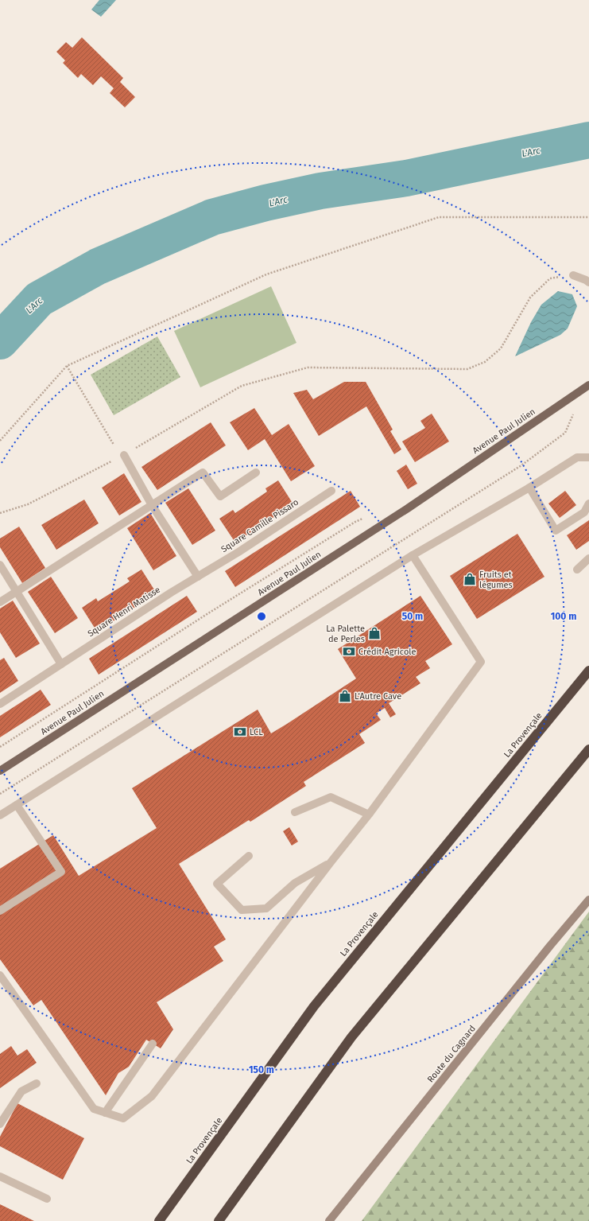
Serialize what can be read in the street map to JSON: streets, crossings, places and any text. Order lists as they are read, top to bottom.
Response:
{
  "streets": {
    "highway": ["La Provençale"],
    "main road": ["Avenue Paul Julien"],
    "street": ["Square Camille Pissaro", "Square Henri Matisse", "Route du Cagnard"]
  },
  "crossings": [
    ["Square Camille Pissaro", "Square Henri Matisse"]
  ],
  "water": ["L'Arc"],
  "places": {
    "shop": ["Fruits et légumes", "La Palette de Perles", "L'Autre Cave"],
    "bank": ["Crédit Agricole", "LCL"]
  },
  "rings": ["50 m", "100 m", "150 m"]
}
